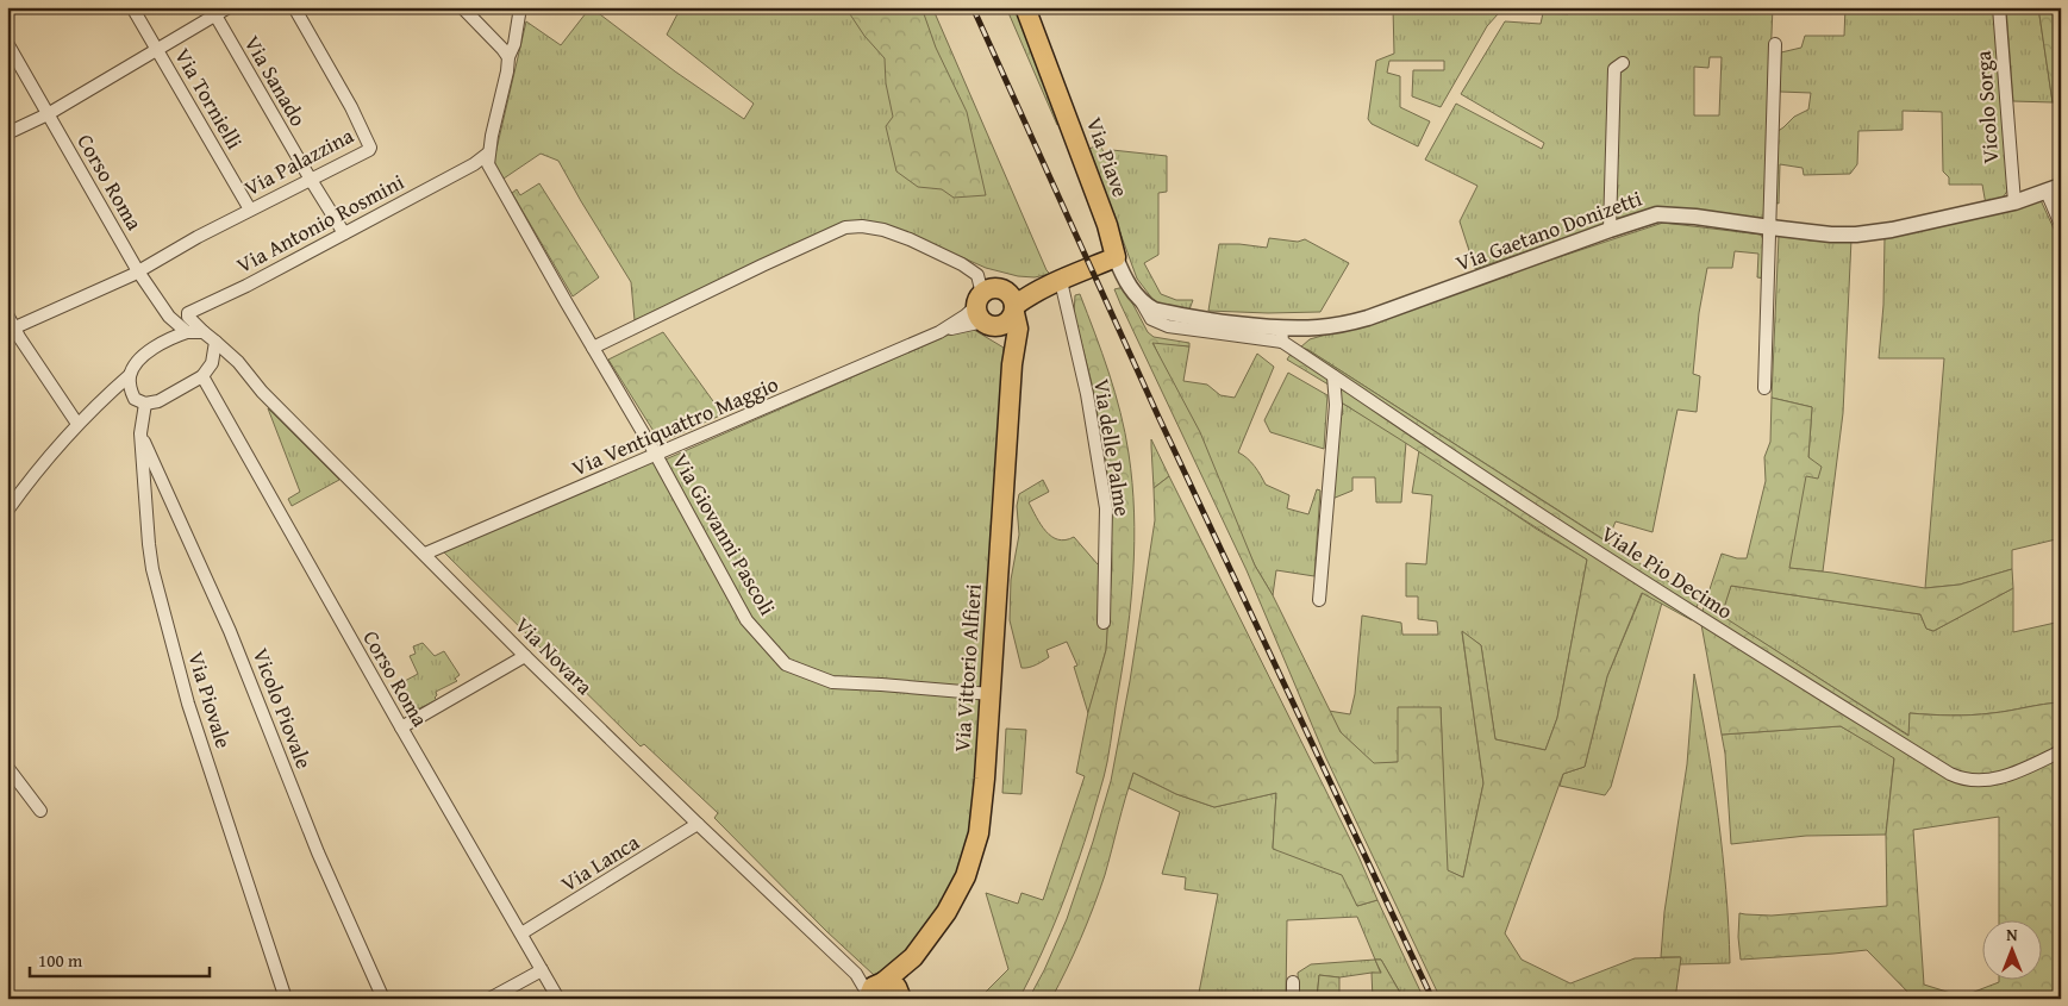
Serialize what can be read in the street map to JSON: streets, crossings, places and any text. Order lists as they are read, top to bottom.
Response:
{
  "streets": {
    "main road": ["Via Piave", "Via Vittorio Alfieri"],
    "street": [
      "Via Sanado",
      "Via Tornielli",
      "Vicolo Sorga",
      "Via Palazzina",
      "Corso Roma",
      "Via Antonio Rosmini",
      "Via Gaetano Donizetti",
      "Via Ventiquattro Maggio",
      "Via delle Palme",
      "Via Giovanni Pascoli",
      "Viale Pio Decimo",
      "Via Novara",
      "Via Piovale",
      "Vicolo Piovale",
      "Via Lanca"
    ]
  },
  "crossings": [
    ["Via Sanado", "Via Palazzina"],
    ["Via Sanado", "Via Antonio Rosmini"],
    ["Via Tornielli", "Via Palazzina"],
    ["Vicolo Sorga", "Via Gaetano Donizetti"],
    ["Via Piave", "Via Gaetano Donizetti"],
    ["Via Palazzina", "Corso Roma"],
    ["Corso Roma", "Via Lanca"],
    ["Via Antonio Rosmini", "Via Giovanni Pascoli"],
    ["Via Antonio Rosmini", "Via Novara"],
    ["Via Gaetano Donizetti", "Viale Pio Decimo"],
    ["Via Ventiquattro Maggio", "Via Giovanni Pascoli"],
    ["Via Ventiquattro Maggio", "Via Novara"],
    ["Via Giovanni Pascoli", "Via Vittorio Alfieri"],
    ["Via Novara", "Via Vittorio Alfieri"],
    ["Via Novara", "Via Lanca"],
    ["Via Piovale", "Vicolo Piovale"]
  ],
  "scale_bar": "100 m",
  "north": "top"
}
